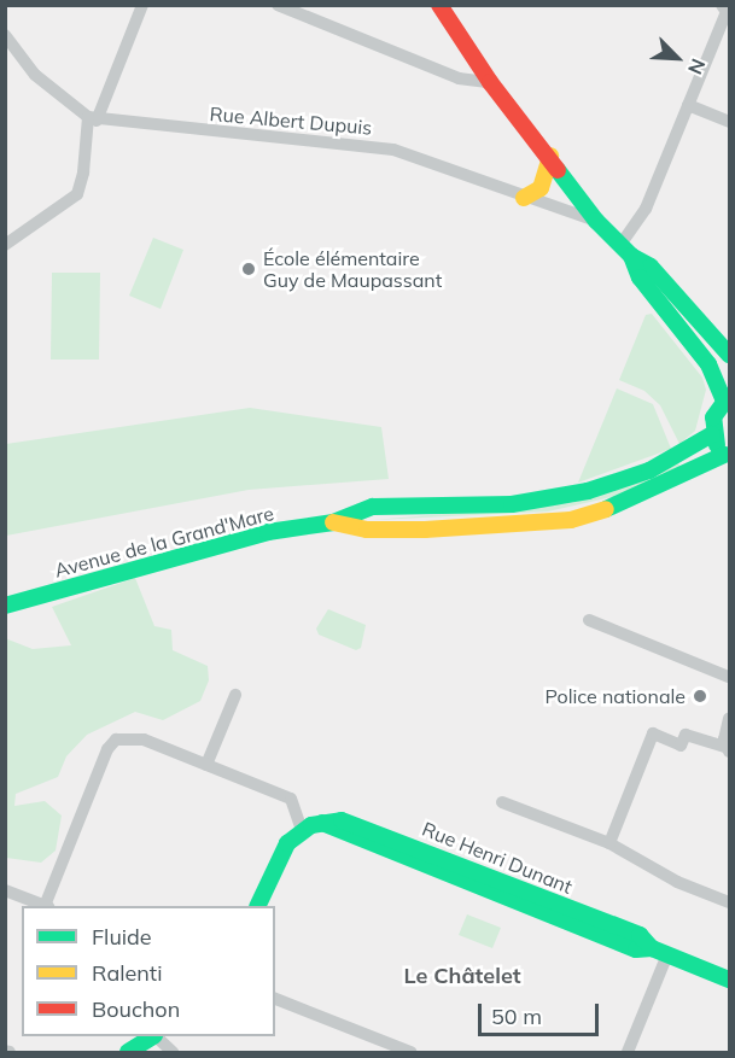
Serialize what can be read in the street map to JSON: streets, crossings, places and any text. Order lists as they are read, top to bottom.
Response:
{
  "streets": {
    "street": ["Rue Albert Dupuis", "Avenue de la Grand'Mare", "Rue Henri Dunant"]
  },
  "districts": ["Le Châtelet"],
  "places": ["École élémentaire Guy de Maupassant", "Police nationale"],
  "legend": ["Fluide", "Ralenti", "Bouchon"],
  "scale_bar": "50 m",
  "north": "bottom right"
}
